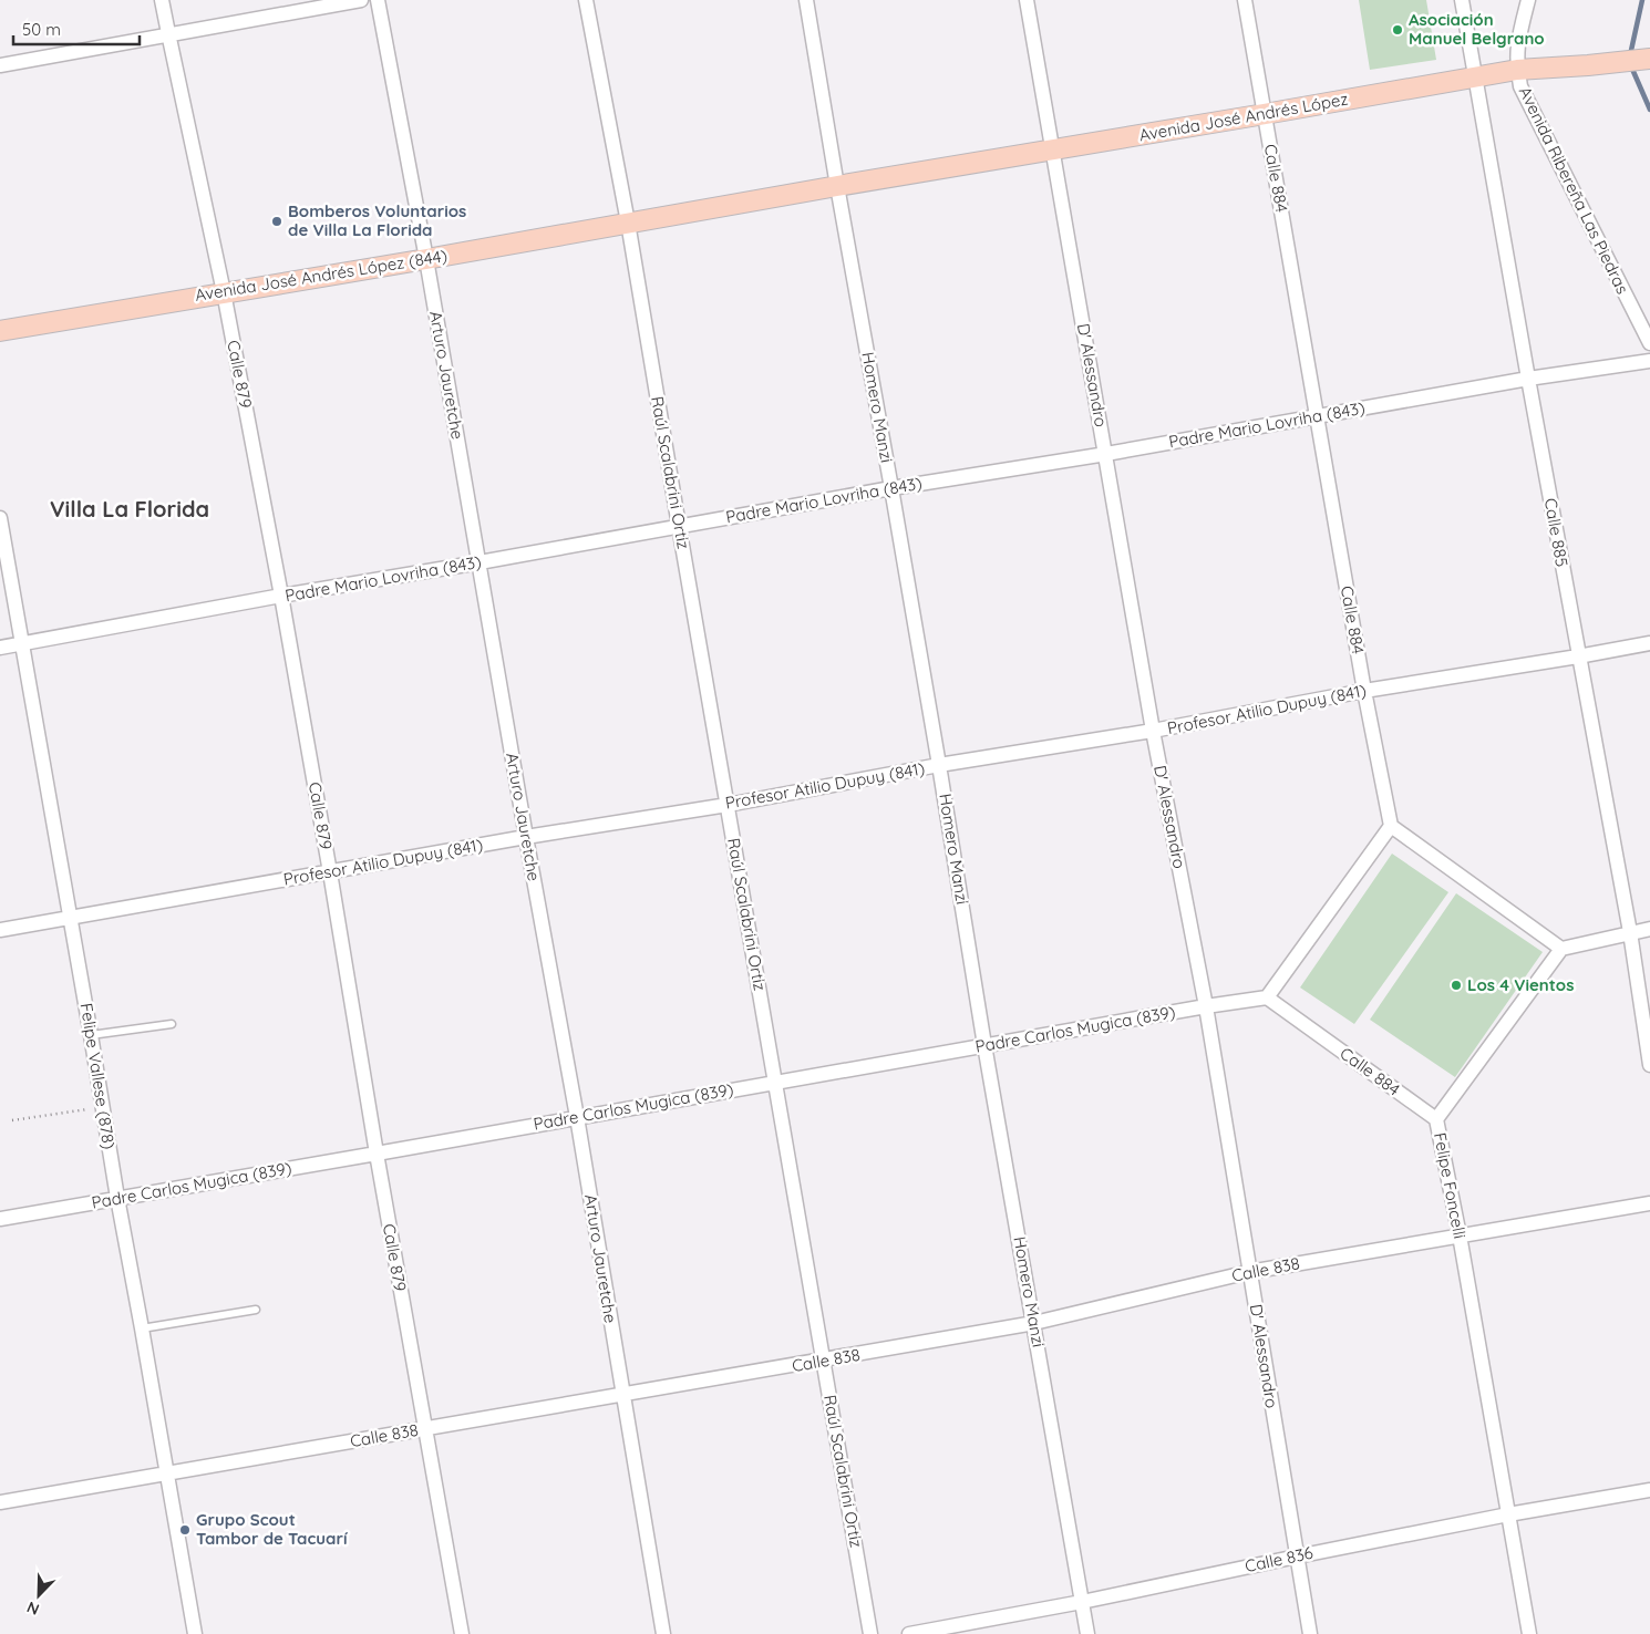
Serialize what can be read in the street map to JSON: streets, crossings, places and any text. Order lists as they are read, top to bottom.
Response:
{
  "streets": {
    "main road": ["Avenida José Andrés López", "Avenida José Andrés López (844)"],
    "street": [
      "Calle 884",
      "Avenida Ribereña Las Piedras",
      "Calle 879",
      "Arturo Jauretche",
      "D' Alessandro",
      "Homero Manzi",
      "Padre Mario Lovriha (843)",
      "Raúl Scalabrini Ortiz",
      "Calle 885",
      "Profesor Atilio Dupuy (841)",
      "Padre Carlos Mugica (839)",
      "Felipe Vallese (878)",
      "Felipe Foncelli",
      "Calle 838",
      "Calle 836"
    ]
  },
  "crossings": [
    ["Avenida José Andrés López", "Calle 884"],
    ["Avenida José Andrés López", "Avenida Ribereña Las Piedras"],
    ["Avenida José Andrés López", "Avenida José Andrés López (844)"],
    ["Avenida José Andrés López", "D' Alessandro"],
    ["Avenida José Andrés López", "Homero Manzi"],
    ["Avenida José Andrés López", "Calle 885"],
    ["Calle 884", "Padre Mario Lovriha (843)"],
    ["Calle 884", "Profesor Atilio Dupuy (841)"],
    ["Calle 884", "Padre Carlos Mugica (839)"],
    ["Calle 884", "Felipe Foncelli"],
    ["Avenida José Andrés López (844)", "Calle 879"],
    ["Avenida José Andrés López (844)", "Arturo Jauretche"],
    ["Avenida José Andrés López (844)", "Homero Manzi"],
    ["Avenida José Andrés López (844)", "Raúl Scalabrini Ortiz"],
    ["Calle 879", "Padre Mario Lovriha (843)"],
    ["Calle 879", "Profesor Atilio Dupuy (841)"],
    ["Calle 879", "Padre Carlos Mugica (839)"],
    ["Calle 879", "Calle 838"],
    ["Arturo Jauretche", "Padre Mario Lovriha (843)"],
    ["Arturo Jauretche", "Profesor Atilio Dupuy (841)"],
    ["Arturo Jauretche", "Padre Carlos Mugica (839)"],
    ["Arturo Jauretche", "Calle 838"],
    ["D' Alessandro", "Padre Mario Lovriha (843)"],
    ["D' Alessandro", "Profesor Atilio Dupuy (841)"],
    ["D' Alessandro", "Padre Carlos Mugica (839)"],
    ["D' Alessandro", "Calle 838"],
    ["D' Alessandro", "Calle 836"],
    ["Homero Manzi", "Padre Mario Lovriha (843)"],
    ["Homero Manzi", "Profesor Atilio Dupuy (841)"],
    ["Homero Manzi", "Padre Carlos Mugica (839)"],
    ["Homero Manzi", "Calle 838"],
    ["Homero Manzi", "Calle 836"],
    ["Padre Mario Lovriha (843)", "Raúl Scalabrini Ortiz"],
    ["Padre Mario Lovriha (843)", "Calle 885"],
    ["Padre Mario Lovriha (843)", "Felipe Vallese (878)"],
    ["Raúl Scalabrini Ortiz", "Profesor Atilio Dupuy (841)"],
    ["Raúl Scalabrini Ortiz", "Padre Carlos Mugica (839)"],
    ["Raúl Scalabrini Ortiz", "Calle 838"],
    ["Calle 885", "Profesor Atilio Dupuy (841)"],
    ["Profesor Atilio Dupuy (841)", "Felipe Vallese (878)"],
    ["Padre Carlos Mugica (839)", "Felipe Vallese (878)"],
    ["Felipe Vallese (878)", "Calle 838"],
    ["Felipe Foncelli", "Calle 838"],
    ["Felipe Foncelli", "Calle 836"]
  ],
  "districts": ["Villa La Florida"],
  "places": [
    "Asociación Manuel Belgrano",
    "Bomberos Voluntarios de Villa La Florida",
    "Los 4 Vientos",
    "Grupo Scout Tambor de Tacuarí"
  ],
  "scale_bar": "50 m",
  "north": "bottom left"
}
